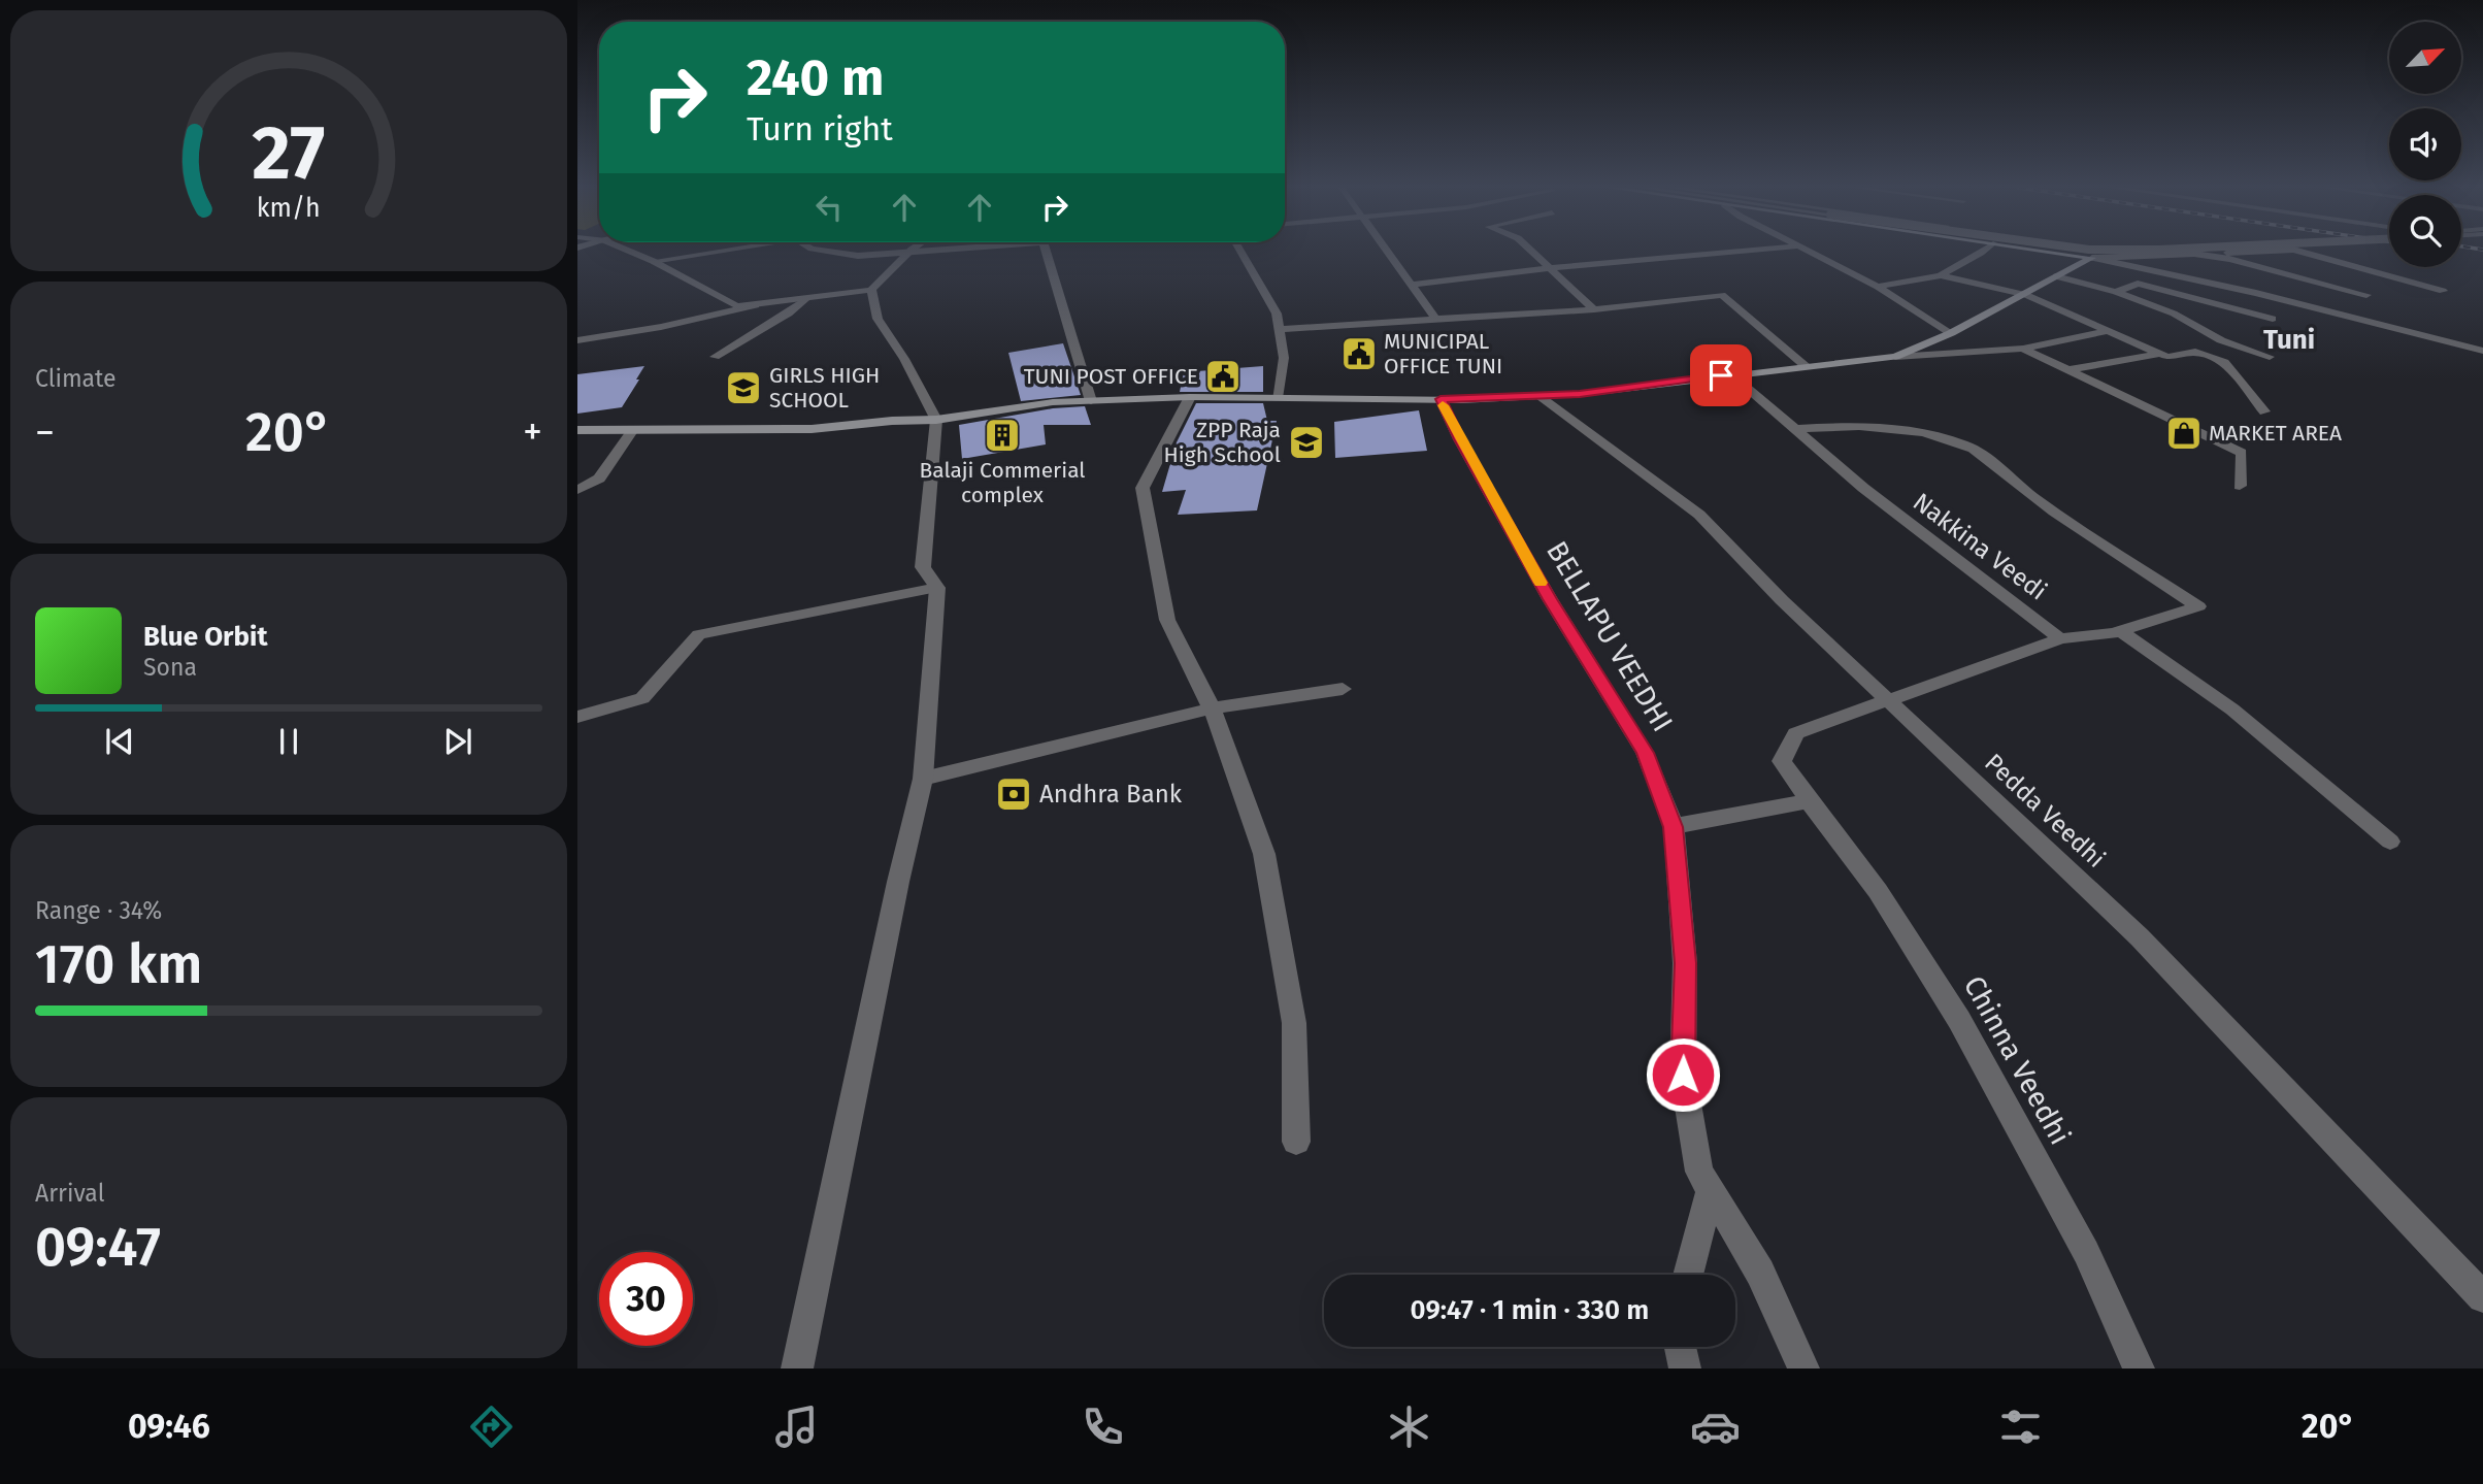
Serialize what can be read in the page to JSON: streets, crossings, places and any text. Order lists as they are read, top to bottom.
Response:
{
  "streets": {
    "street": [
      "Nakkina Veedi",
      "BELLAPU VEEDHI",
      "Pedda Veedhi",
      "Chinna Veedhi"
    ]
  },
  "crossings": [
    ["Pedda Veedhi", "Chinna Veedhi"]
  ],
  "districts": ["Tuni"],
  "places": {
    "public building": ["MUNICIPAL OFFICE TUNI", "TUNI POST OFFICE"],
    "school or university": ["GIRLS HIGH SCHOOL", "ZPP Raja High School"],
    "shop": ["MARKET AREA"],
    "building": ["Balaji Commerial complex"],
    "bank": ["Andhra Bank"]
  },
  "north": "top right",
  "page": {
    "turn": ["240 m", "Turn right"],
    "tile": [
      "Climate",
      ["Range · 34%", "170 km"],
      ["Arrival", "09:47"]
    ],
    "heat": ["−", "20°", "+"],
    "song": ["Blue Orbit", "Sona"],
    "limit": "30",
    "trip": "09:47 · 1 min · 330 m",
    "tabs": ["09:46", "20°"],
    "gauge": ["27", "km/h"]
  }
}
